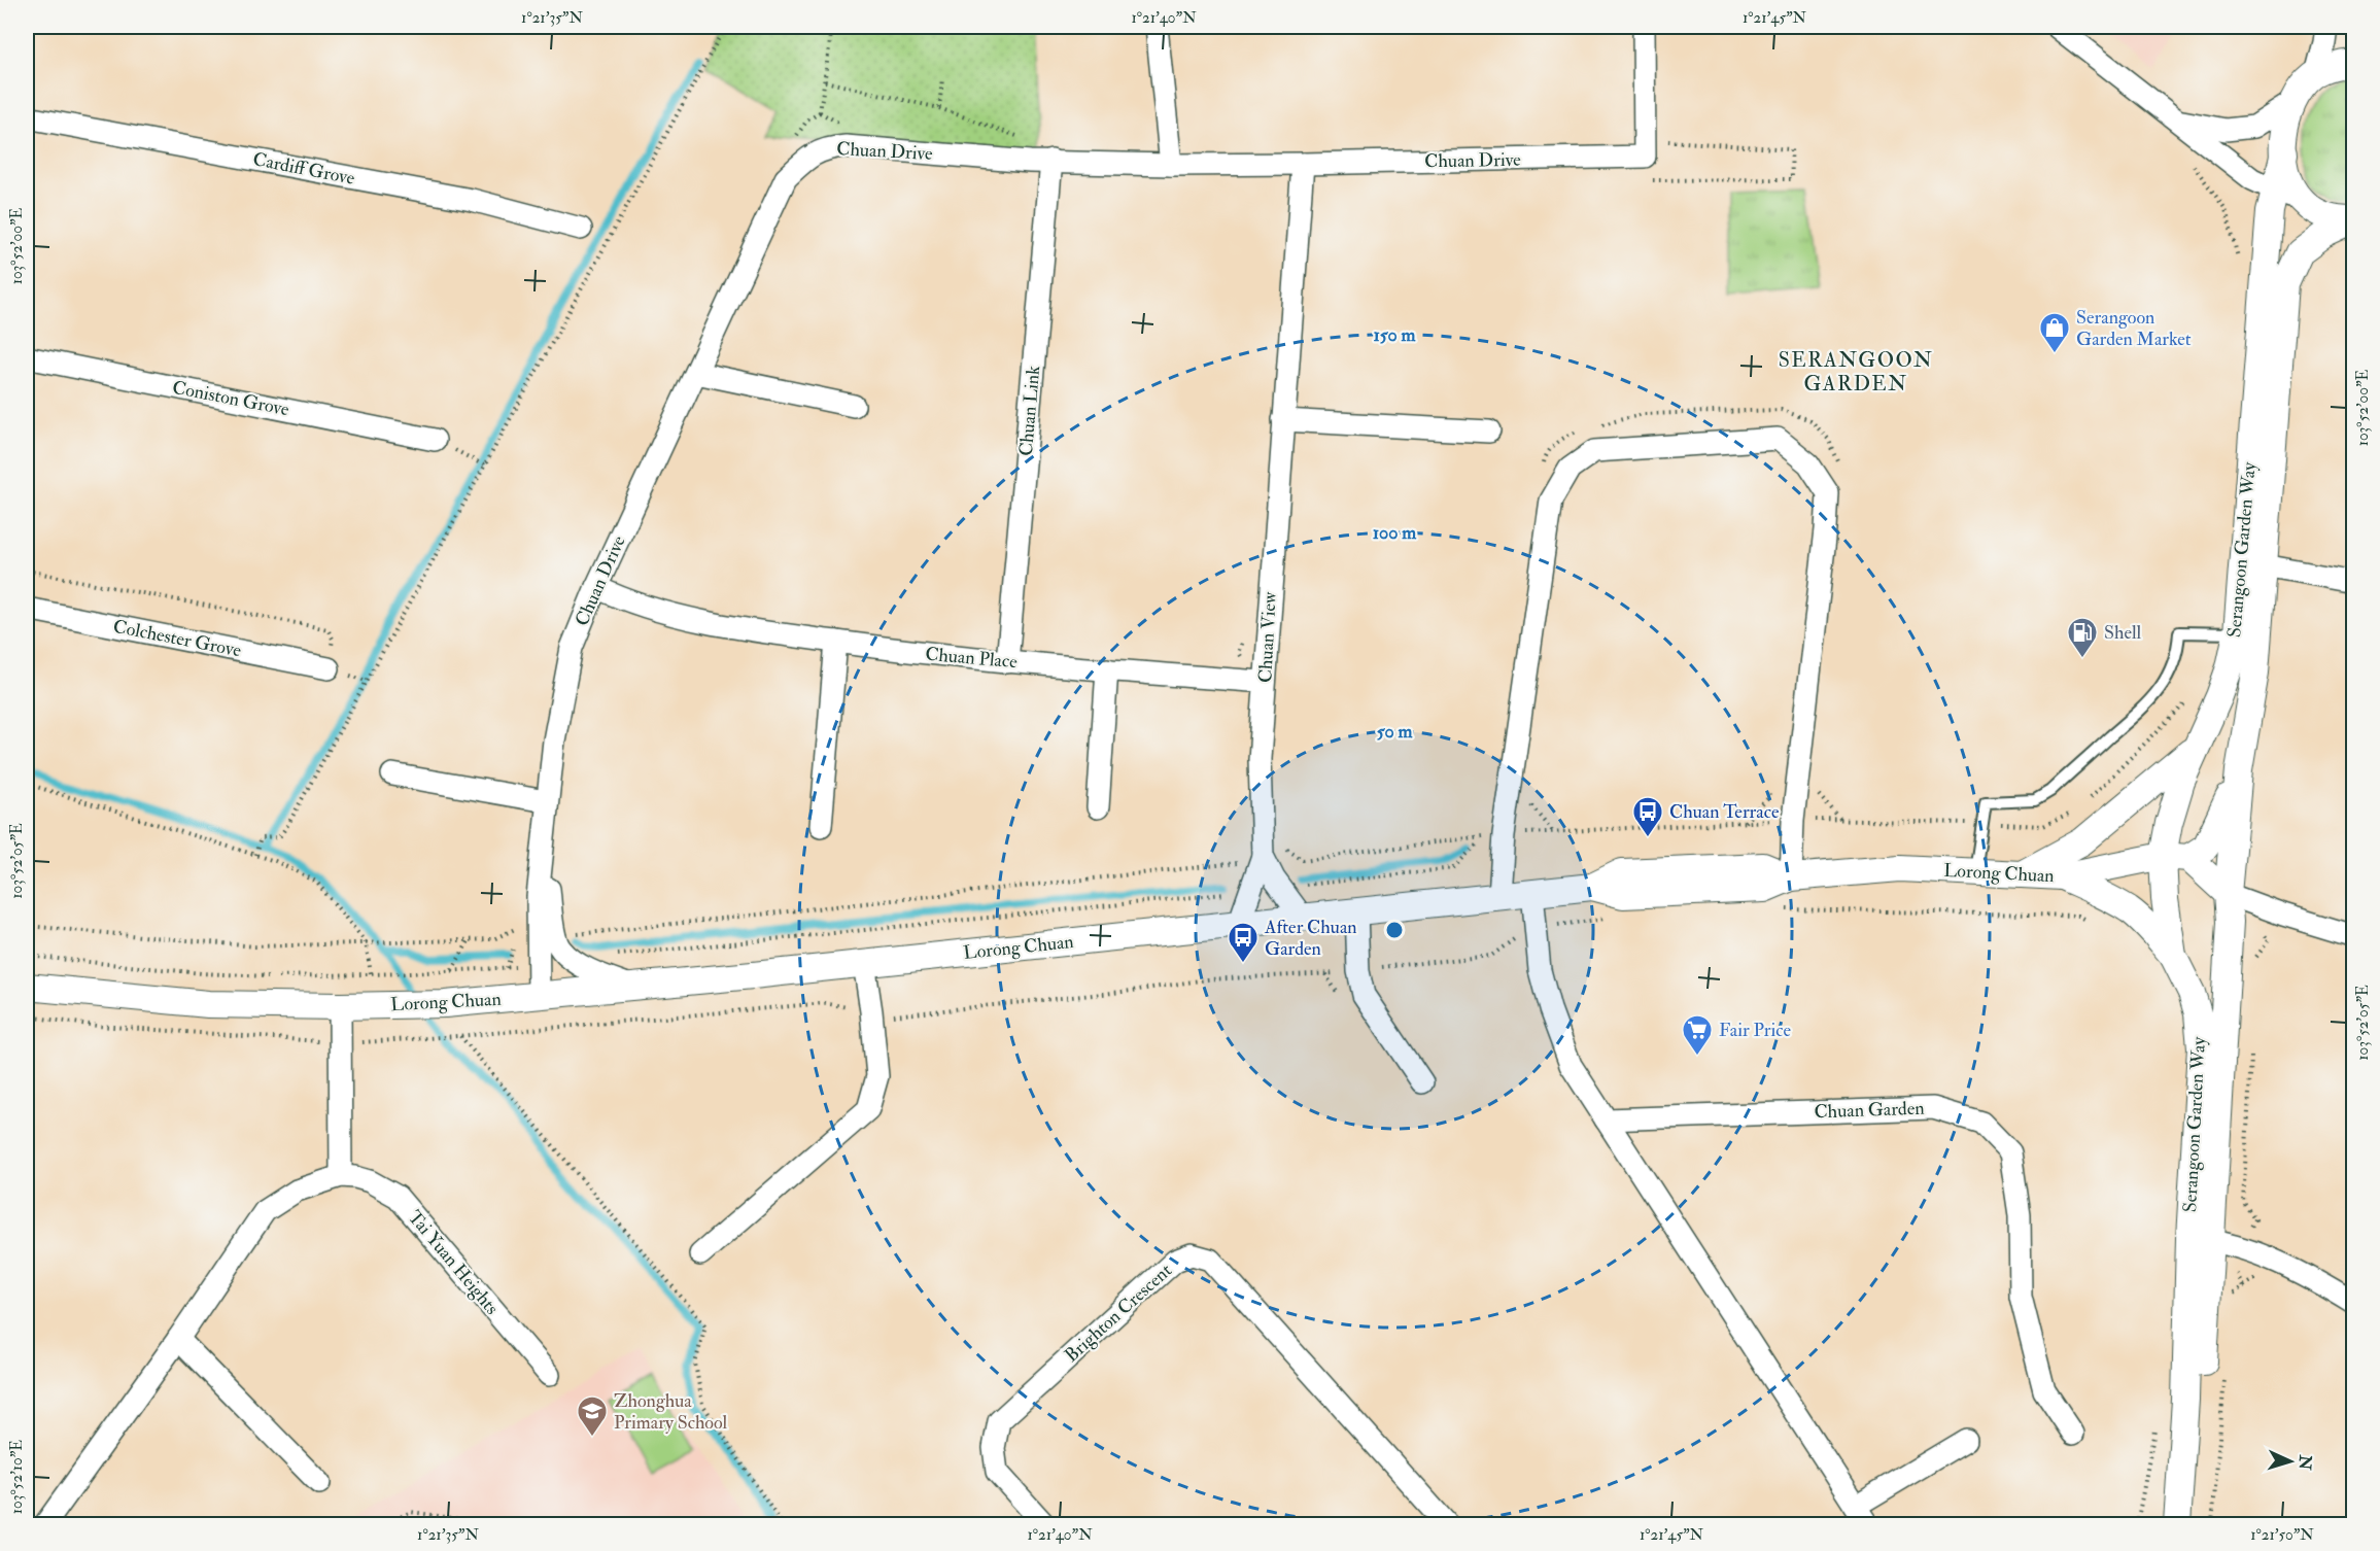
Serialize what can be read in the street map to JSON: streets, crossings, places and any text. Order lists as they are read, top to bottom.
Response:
{
  "streets": {
    "street": [
      "Chuan Drive",
      "Cardiff Grove",
      "Coniston Grove",
      "Chuan Link",
      "Serangoon Garden Way",
      "Chuan View",
      "Colchester Grove",
      "Chuan Place",
      "Lorong Chuan",
      "Chuan Garden",
      "Tai Yuan Heights",
      "Brighton Crescent"
    ]
  },
  "crossings": [
    ["Chuan Drive", "Chuan Link"],
    ["Chuan Drive", "Chuan View"],
    ["Chuan Drive", "Chuan Place"],
    ["Chuan Drive", "Lorong Chuan"],
    ["Chuan Link", "Chuan Place"],
    ["Serangoon Garden Way", "Lorong Chuan"],
    ["Chuan View", "Chuan Place"],
    ["Chuan View", "Lorong Chuan"]
  ],
  "districts": ["SERANGOON GARDEN"],
  "places": {
    "shop": ["Serangoon Garden Market"],
    "fuel station": ["Shell"],
    "bus stop": ["Chuan Terrace", "After Chuan Garden"],
    "supermarket": ["Fair Price"],
    "school or university": ["Zhonghua Primary School"]
  },
  "north": "right",
  "coordinates": [
    "1°21'35\"N",
    "1°21'40\"N",
    "1°21'45\"N",
    "103°52'00\"E",
    "103°52'05\"E",
    "103°52'10\"E",
    "1°21'50\"N"
  ],
  "rings": ["150 m", "100 m", "50 m"]
}
